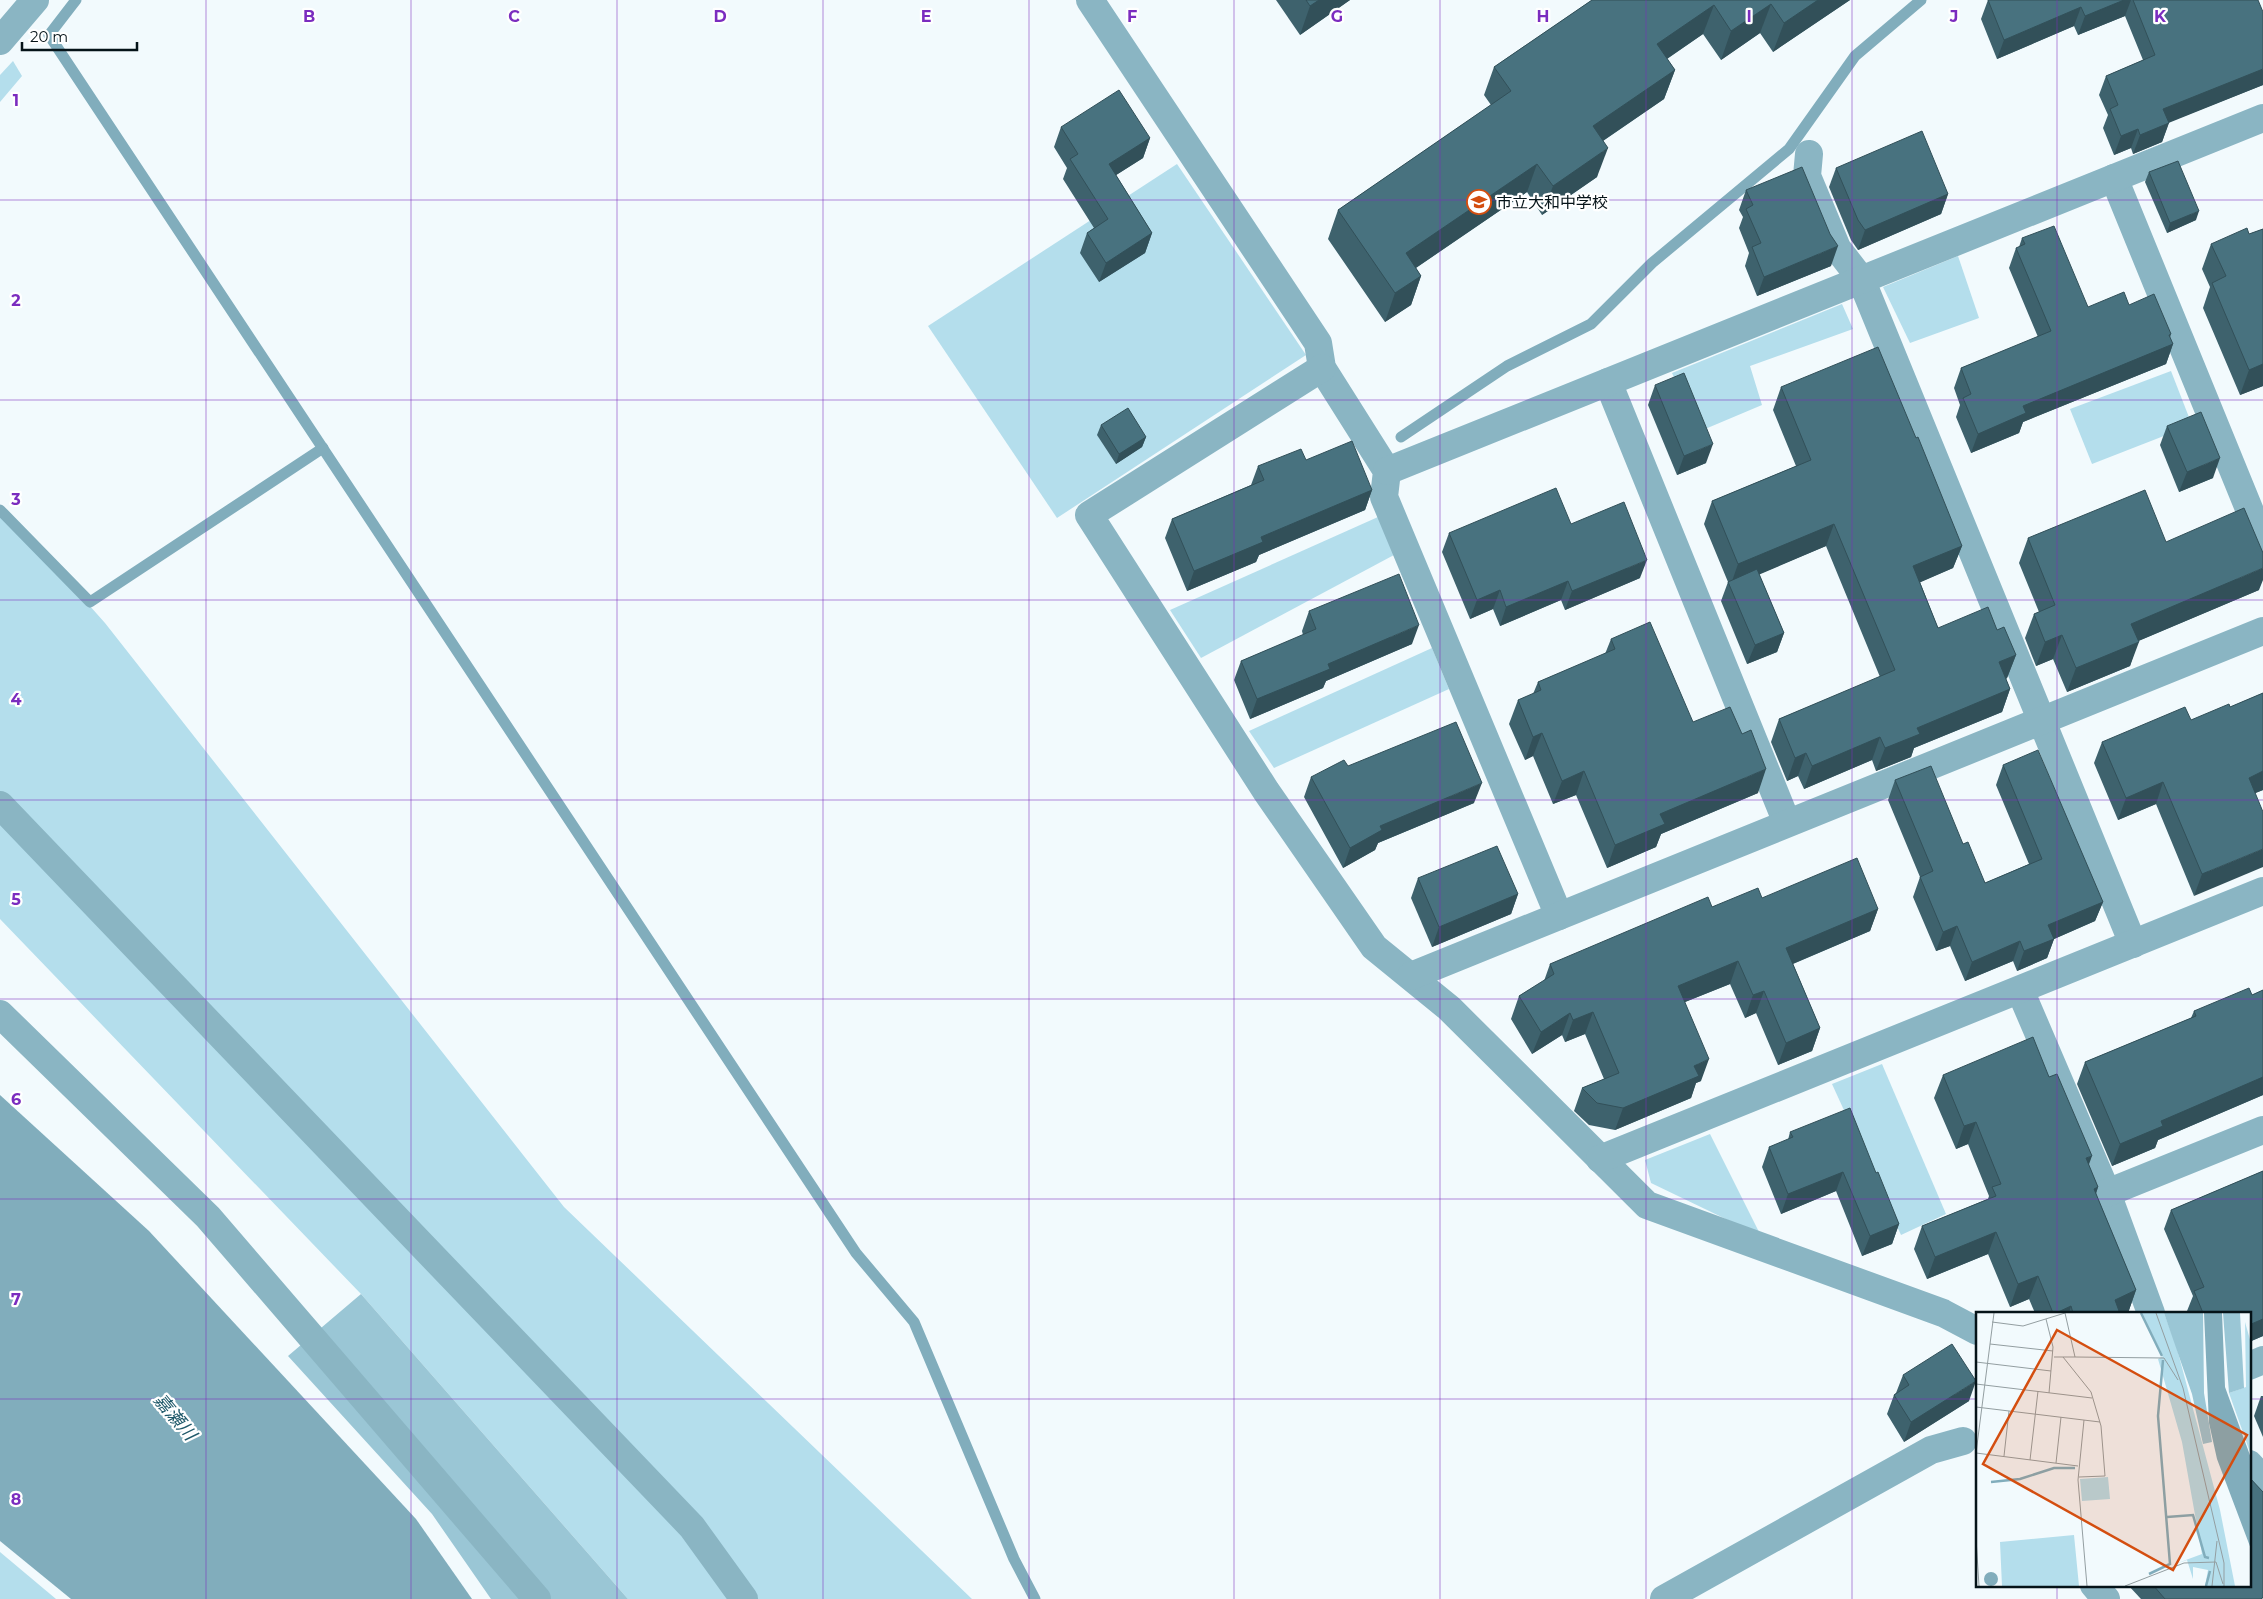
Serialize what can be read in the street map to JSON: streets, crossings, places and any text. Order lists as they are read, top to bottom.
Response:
{
  "water": ["嘉瀬川"],
  "places": {
    "school or university": ["市立大和中学校"]
  },
  "scale_bar": "20 m",
  "grid": {
    "columns": [
      "B",
      "C",
      "D",
      "E",
      "F",
      "G",
      "H",
      "I",
      "J",
      "K"
    ],
    "rows": [
      "1",
      "2",
      "3",
      "4",
      "5",
      "6",
      "7",
      "8"
    ]
  }
}
